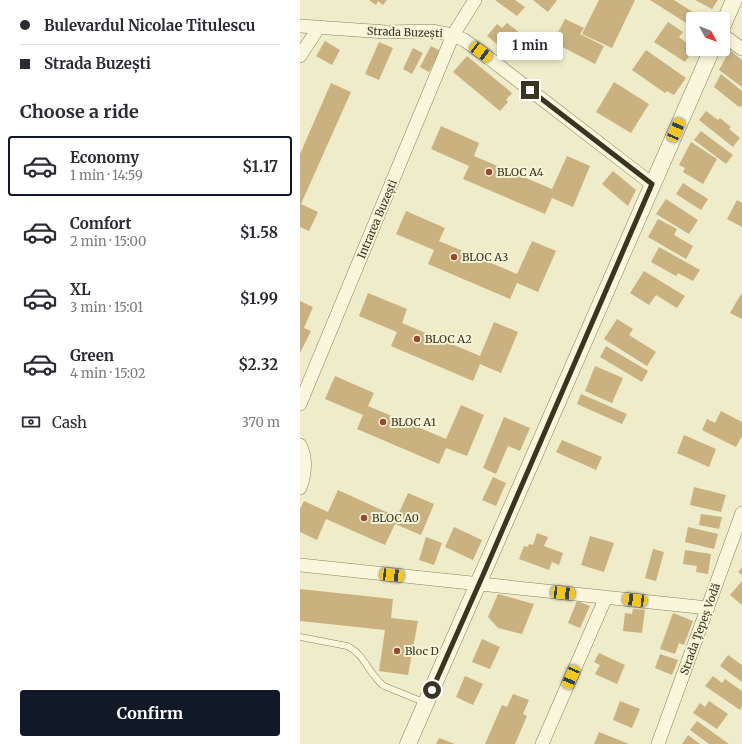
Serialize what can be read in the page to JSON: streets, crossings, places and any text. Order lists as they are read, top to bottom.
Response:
{
  "streets": {
    "street": ["Strada Buzești", "Intrarea Buzești", "Strada Țepeș Vodă"]
  },
  "crossings": [
    ["Strada Buzești", "Intrarea Buzești"]
  ],
  "places": [
    "BLOC A4",
    "BLOC A3",
    "BLOC A2",
    "BLOC A1",
    "BLOC A0",
    "Bloc D"
  ],
  "north": "bottom right",
  "page": {
    "banner": ["Bulevardul Nicolae Titulescu", "Strada Buzești"],
    "bubble": "1 min",
    "heading": "Choose a ride",
    "list": [
      {
        "name": "Economy",
        "note": "1 min · 14:59",
        "value": "$1.17"
      },
      {
        "name": "Comfort",
        "note": "2 min · 15:00",
        "value": "$1.58"
      },
      {
        "name": "XL",
        "note": "3 min · 15:01",
        "value": "$1.99"
      },
      {
        "name": "Green",
        "note": "4 min · 15:02",
        "value": "$2.32"
      }
    ],
    "pay": ["Cash", "370 m"],
    "buttons": "Confirm"
  }
}
